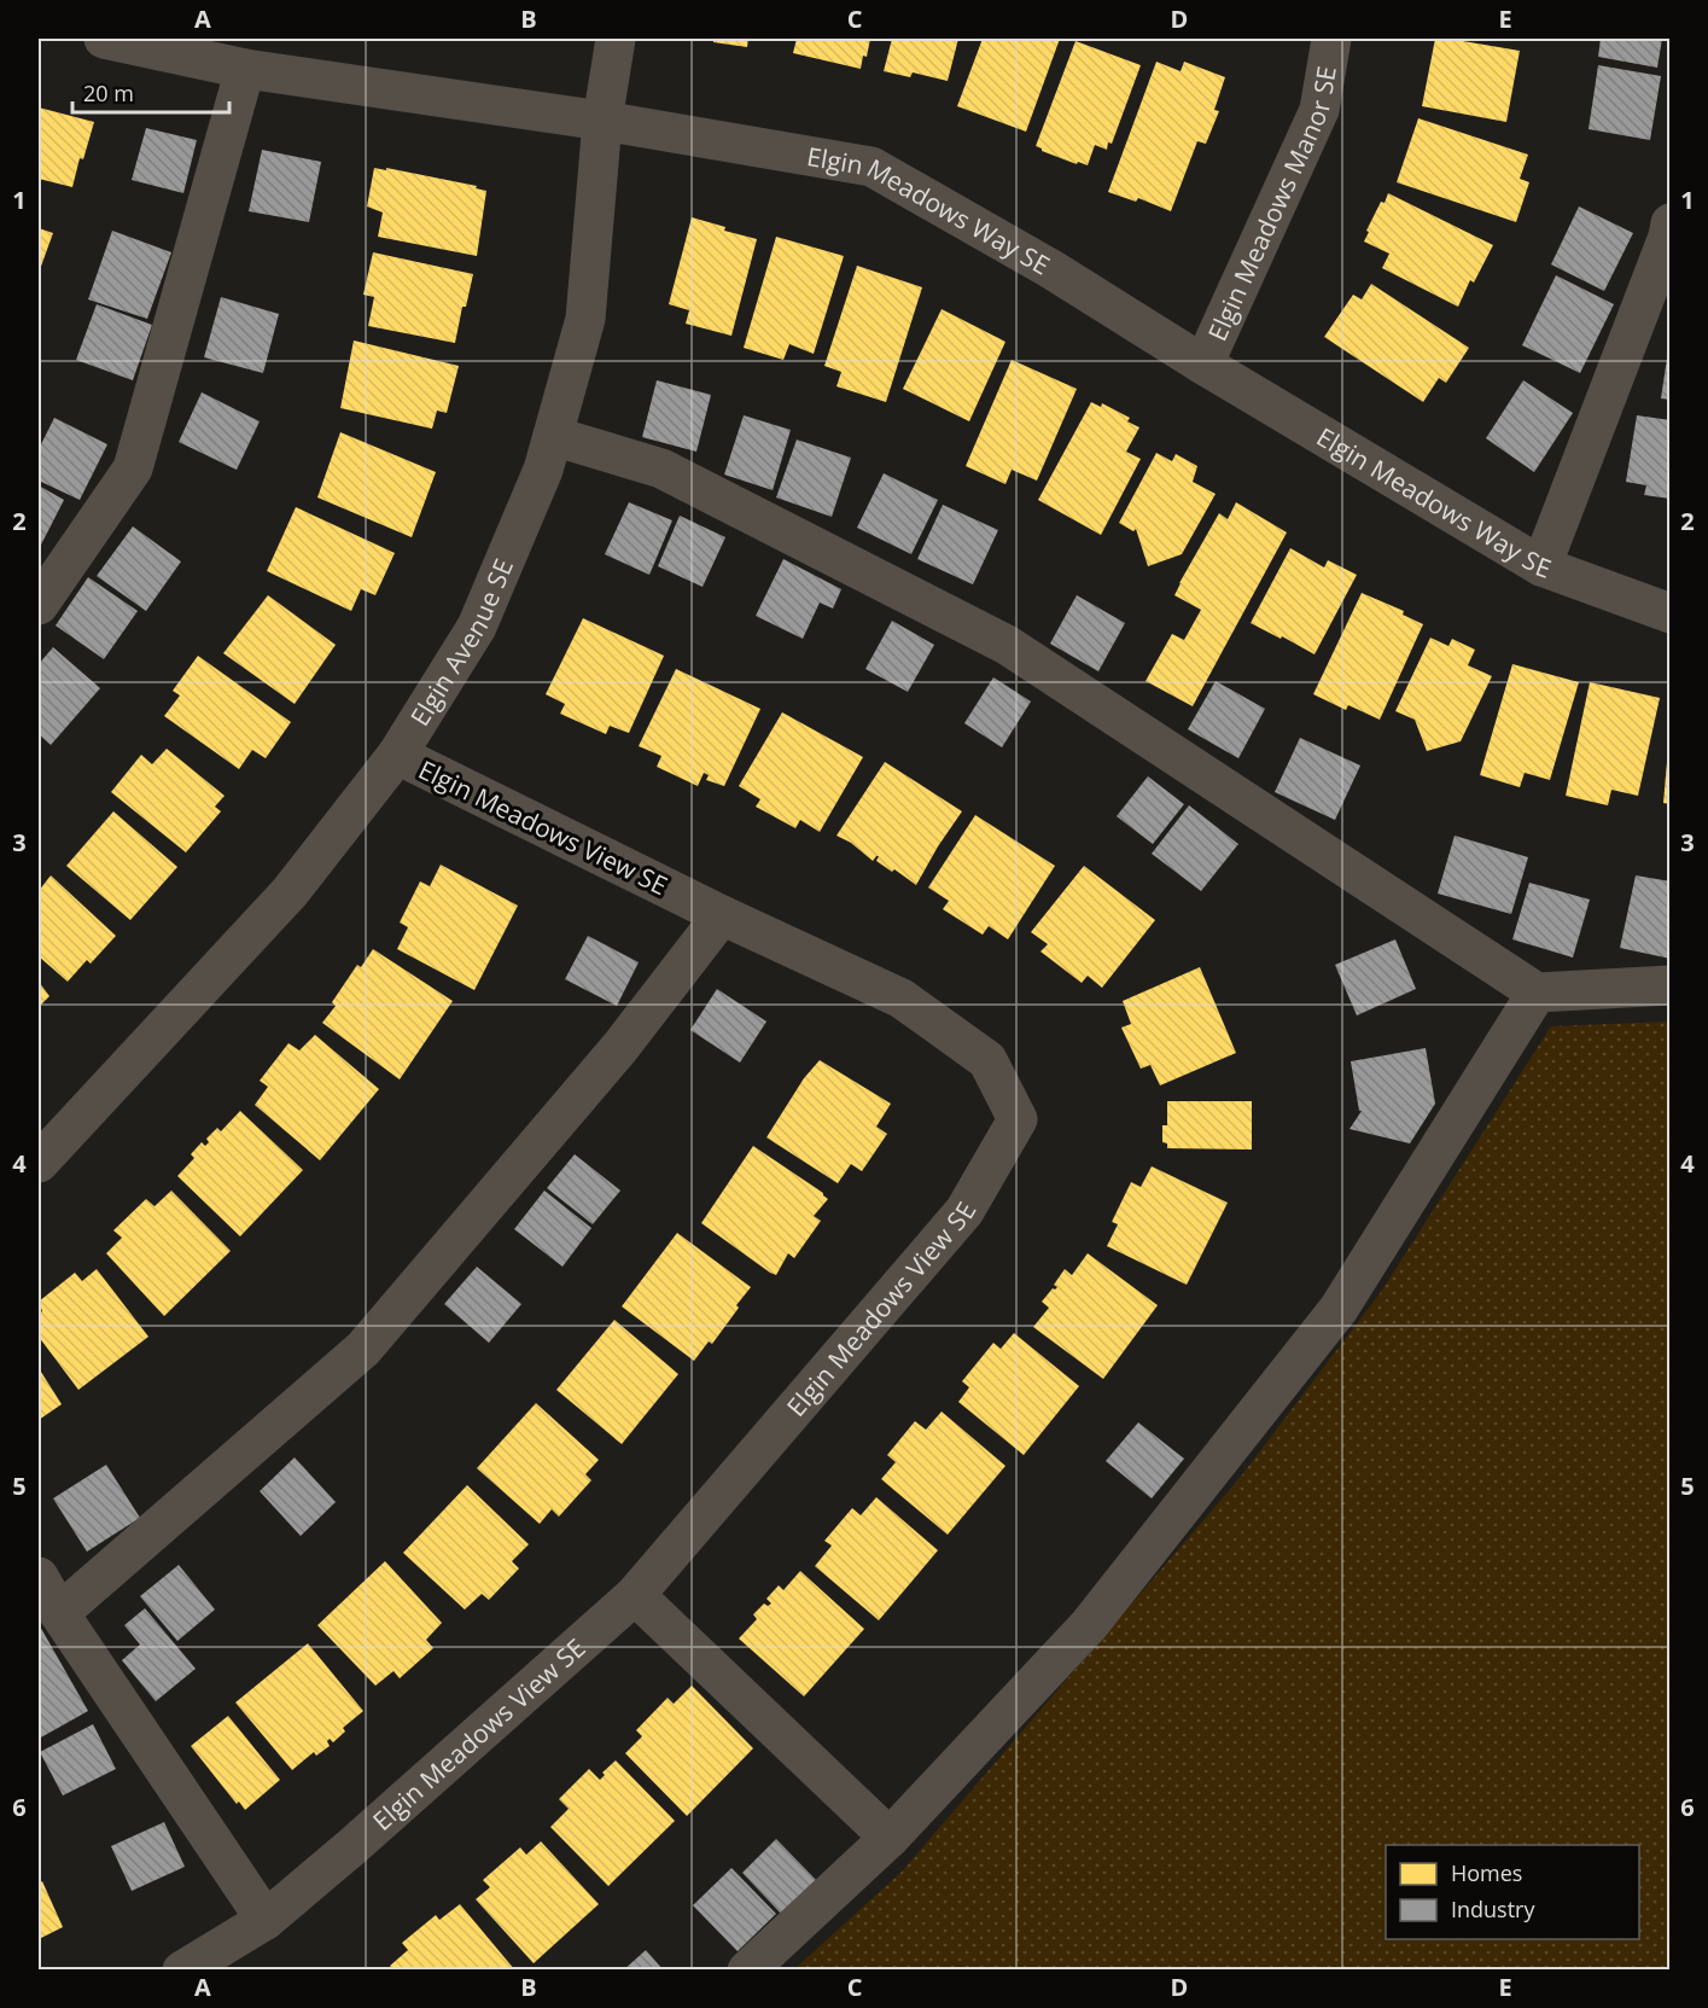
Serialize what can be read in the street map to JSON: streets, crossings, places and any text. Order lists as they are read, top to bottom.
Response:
{
  "streets": {
    "street": [
      "Elgin Meadows Manor SE",
      "Elgin Meadows Way SE",
      "Elgin Avenue SE",
      "Elgin Meadows View SE"
    ]
  },
  "crossings": [
    ["Elgin Meadows Manor SE", "Elgin Meadows Way SE"],
    ["Elgin Meadows Way SE", "Elgin Avenue SE"],
    ["Elgin Avenue SE", "Elgin Meadows View SE"]
  ],
  "legend": ["Homes", "Industry"],
  "scale_bar": "20 m",
  "grid": {
    "columns": [
      "A",
      "B",
      "C",
      "D",
      "E"
    ],
    "rows": [
      "1",
      "2",
      "3",
      "4",
      "5",
      "6"
    ]
  }
}
